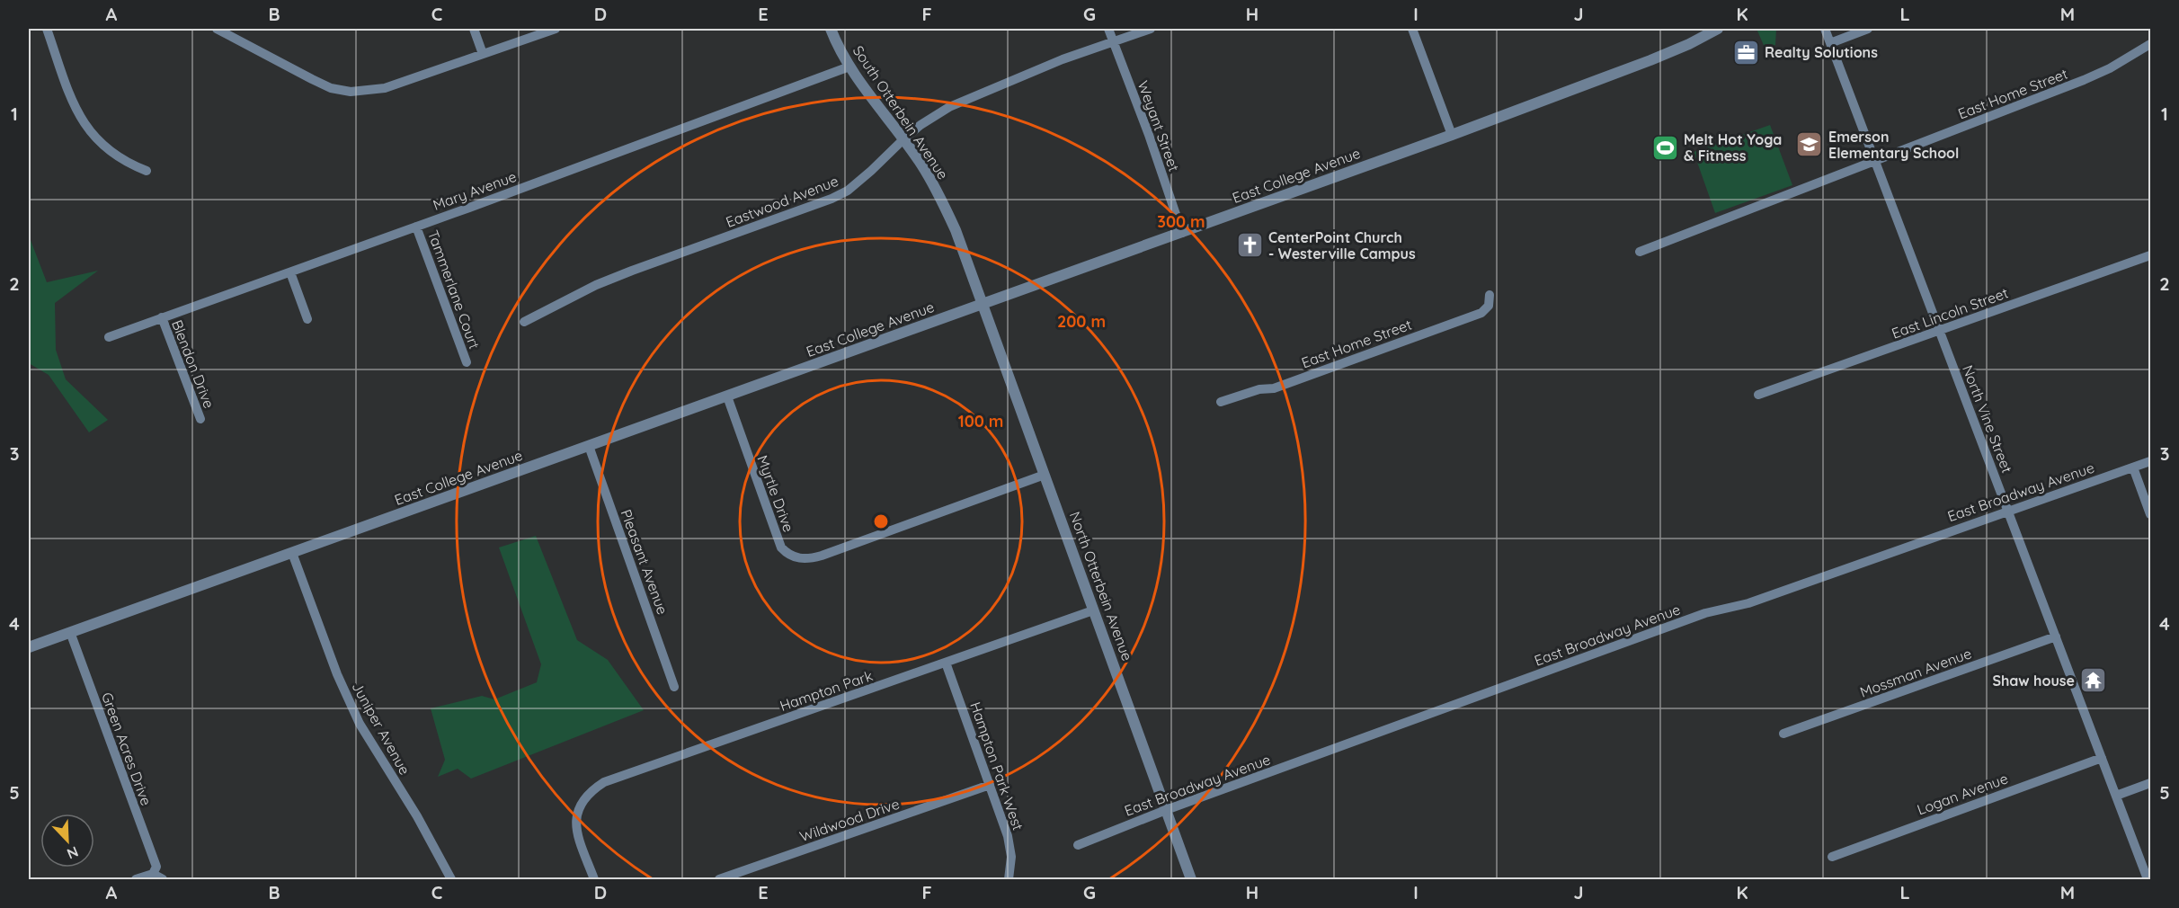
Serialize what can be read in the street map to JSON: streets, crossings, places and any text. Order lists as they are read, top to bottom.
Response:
{
  "streets": {
    "street": [
      "East Home Street",
      "South Otterbein Avenue",
      "Weyant Street",
      "East College Avenue",
      "Mary Avenue",
      "Eastwood Avenue",
      "Tammerlane Court",
      "East Lincoln Street",
      "Blendon Drive",
      "North Vine Street",
      "East Broadway Avenue",
      "Myrtle Drive",
      "Pleasant Avenue",
      "North Otterbein Avenue",
      "Mossman Avenue",
      "Hampton Park",
      "Juniper Avenue",
      "Green Acres Drive",
      "Hampton Park West",
      "Logan Avenue",
      "Wildwood Drive"
    ]
  },
  "crossings": [
    ["East Home Street", "North Vine Street"],
    ["South Otterbein Avenue", "East College Avenue"],
    ["South Otterbein Avenue", "Mary Avenue"],
    ["South Otterbein Avenue", "Eastwood Avenue"],
    ["South Otterbein Avenue", "North Otterbein Avenue"],
    ["Weyant Street", "East College Avenue"],
    ["Weyant Street", "Eastwood Avenue"],
    ["East College Avenue", "Myrtle Drive"],
    ["East College Avenue", "Pleasant Avenue"],
    ["East College Avenue", "North Otterbein Avenue"],
    ["East College Avenue", "Juniper Avenue"],
    ["East College Avenue", "Green Acres Drive"],
    ["Mary Avenue", "Tammerlane Court"],
    ["Mary Avenue", "Blendon Drive"],
    ["East Lincoln Street", "North Vine Street"],
    ["North Vine Street", "East Broadway Avenue"],
    ["North Vine Street", "Mossman Avenue"],
    ["North Vine Street", "Logan Avenue"],
    ["East Broadway Avenue", "North Otterbein Avenue"],
    ["Myrtle Drive", "North Otterbein Avenue"],
    ["North Otterbein Avenue", "Hampton Park"],
    ["Hampton Park", "Hampton Park West"],
    ["Hampton Park West", "Wildwood Drive"]
  ],
  "places": {
    "office": ["Realty Solutions"],
    "school or university": ["Emerson Elementary School"],
    "sports": ["Melt Hot Yoga & Fitness"],
    "church": ["CenterPoint Church - Westerville Campus"],
    "temple": ["Shaw house"]
  },
  "north": "bottom right",
  "grid": {
    "columns": [
      "A",
      "B",
      "C",
      "D",
      "E",
      "F",
      "G",
      "H",
      "I",
      "J",
      "K",
      "L",
      "M"
    ],
    "rows": [
      "1",
      "2",
      "3",
      "4",
      "5"
    ]
  },
  "rings": ["300 m", "200 m", "100 m"]
}
